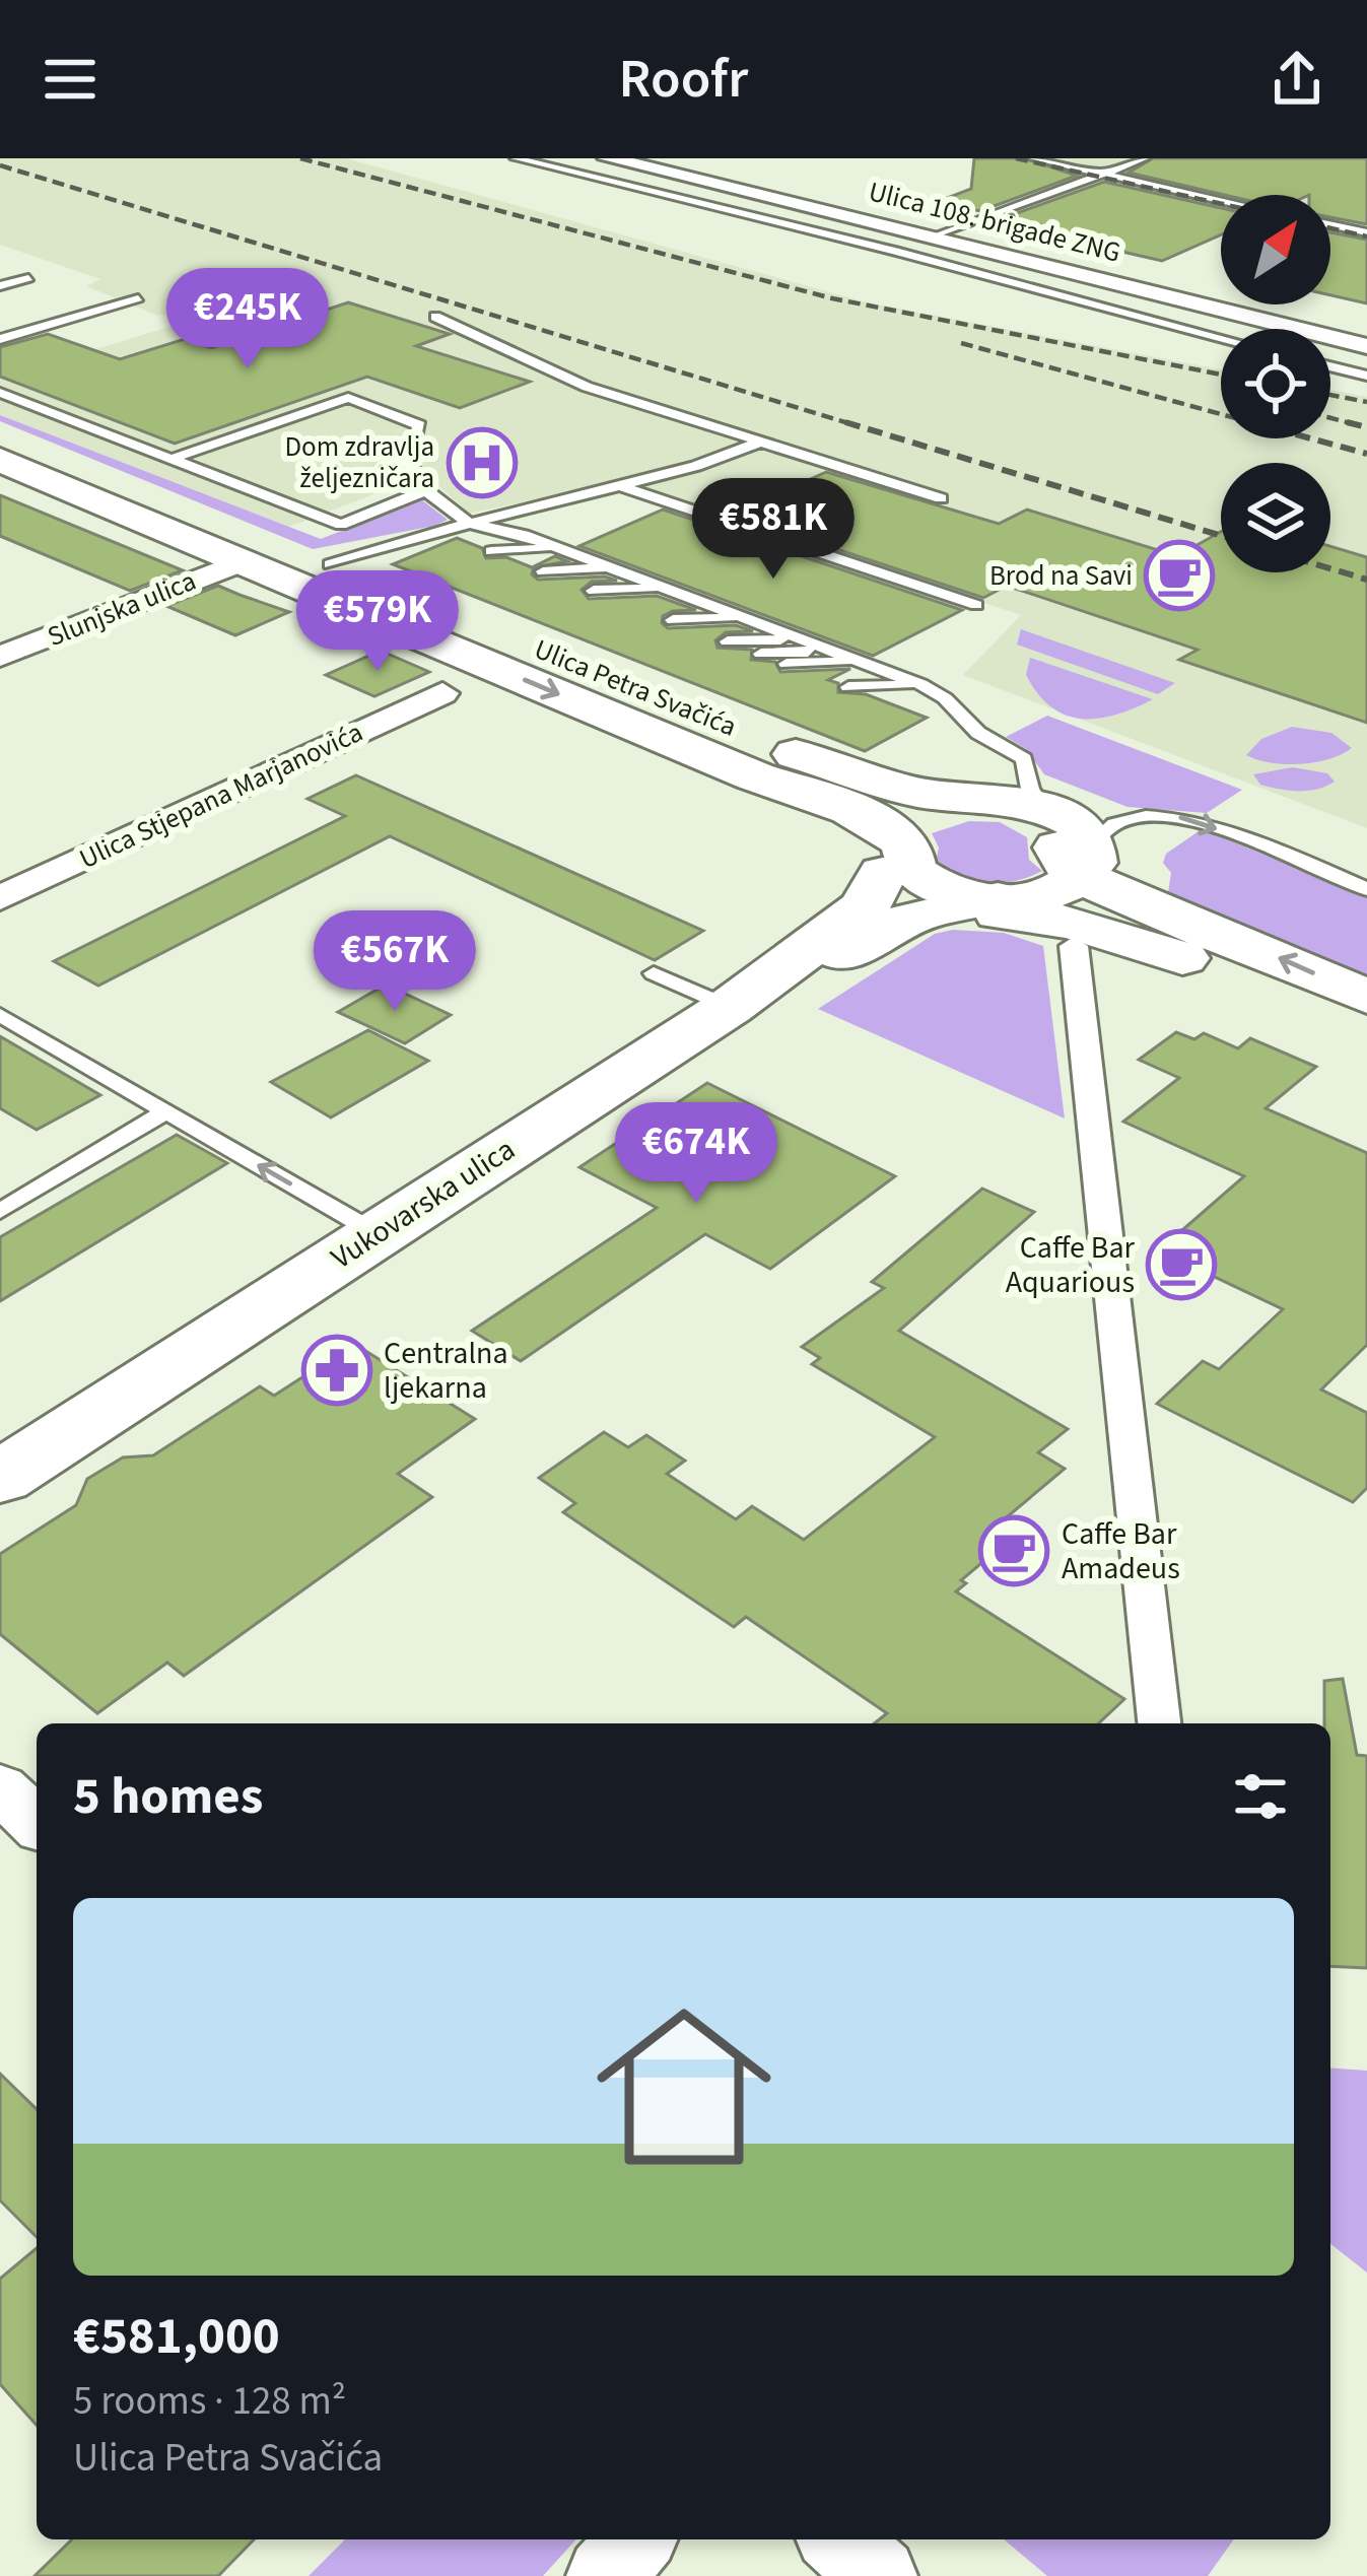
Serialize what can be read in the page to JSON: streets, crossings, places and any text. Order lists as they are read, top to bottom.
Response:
{
  "streets": {
    "main road": ["Ulica Petra Svačića", "Vukovarska ulica"],
    "street": ["Ulica 108. brigade ZNG", "Slunjska ulica", "Ulica Stjepana Marjanovića"]
  },
  "crossings": [
    ["Slunjska ulica", "Ulica Petra Svačića"]
  ],
  "places": {
    "hospital": ["Dom zdravlja željezničara"],
    "cafe": ["Brod na Savi", "Caffe Bar Aquarious", "Caffe Bar Amadeus"],
    "pharmacy": ["Centralna ljekarna"]
  },
  "north": "top right",
  "page": {
    "header": "Roofr",
    "price": [
      "€245K",
      "€581K",
      "€579K",
      "€567K",
      "€674K"
    ],
    "heading": "5 homes",
    "list": [
      {
        "name": "€581,000",
        "note": "5 rooms · 128 m² · Ulica Petra Svačića"
      }
    ]
  }
}
